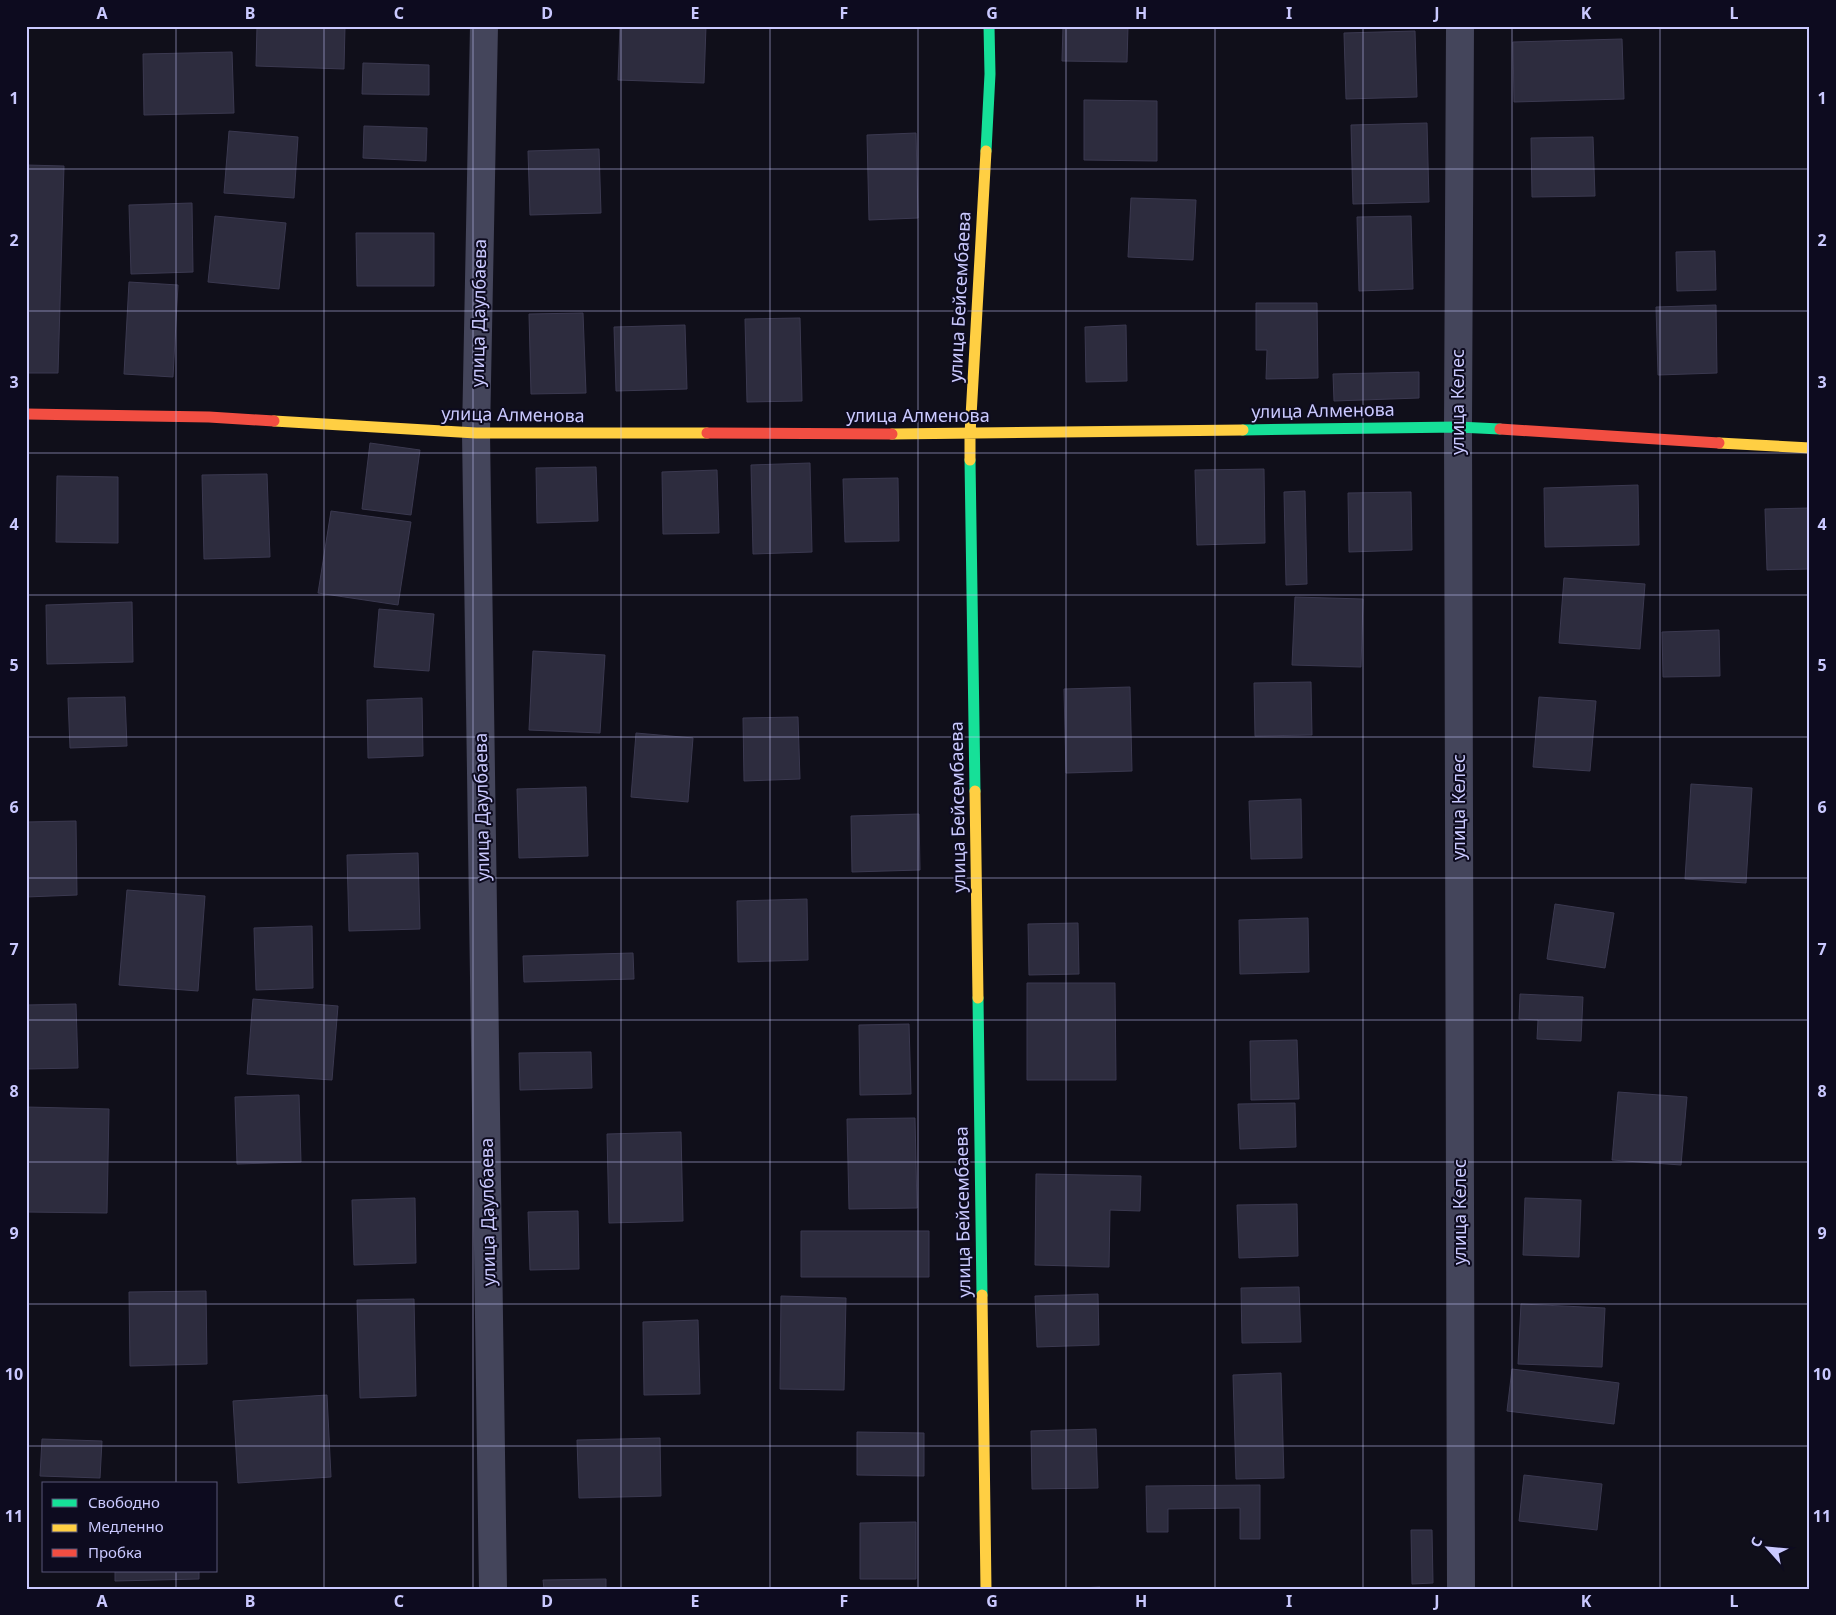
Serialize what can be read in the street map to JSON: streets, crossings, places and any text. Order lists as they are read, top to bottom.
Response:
{
  "streets": {
    "street": [
      "улица Бейсембаева",
      "улица Даулбаева",
      "улица Келес",
      "улица Алменова"
    ]
  },
  "crossings": [
    ["улица Бейсембаева", "улица Алменова"],
    ["улица Даулбаева", "улица Алменова"],
    ["улица Келес", "улица Алменова"]
  ],
  "legend": ["Свободно", "Медленно", "Пробка"],
  "north": "top left",
  "grid": {
    "columns": [
      "A",
      "B",
      "C",
      "D",
      "E",
      "F",
      "G",
      "H",
      "I",
      "J",
      "K",
      "L"
    ],
    "rows": [
      "1",
      "2",
      "3",
      "4",
      "5",
      "6",
      "7",
      "8",
      "9",
      "10",
      "11"
    ]
  }
}
